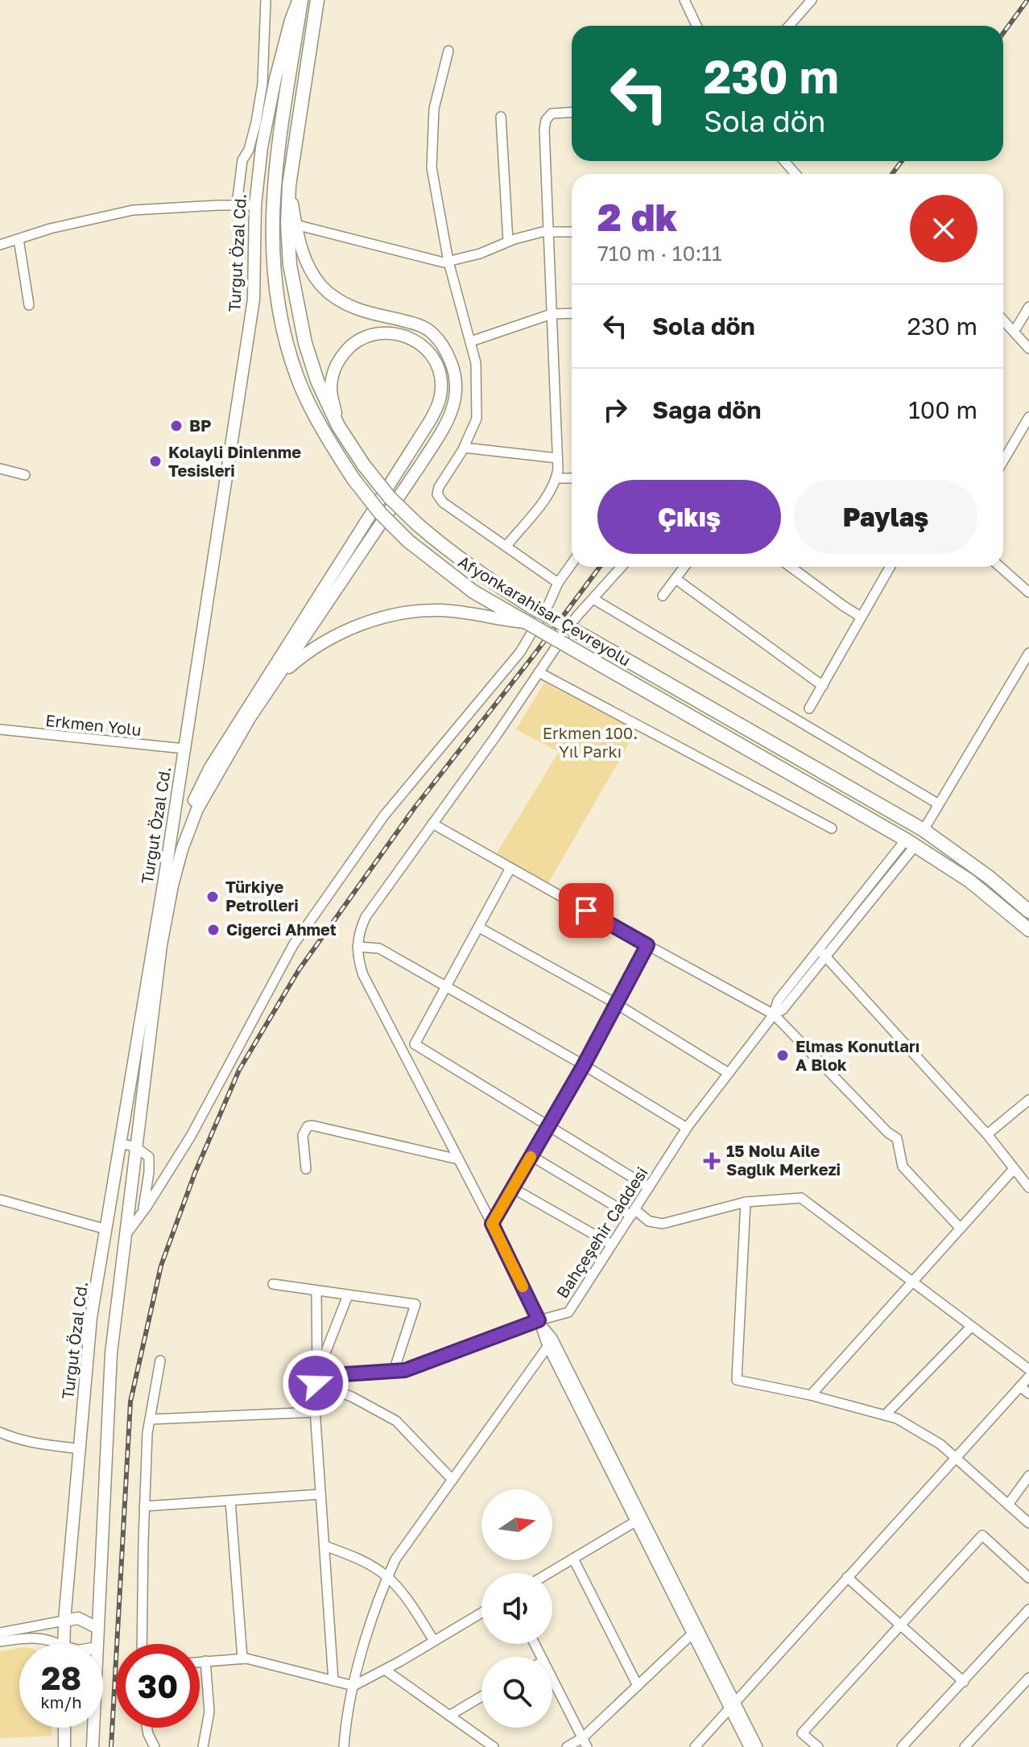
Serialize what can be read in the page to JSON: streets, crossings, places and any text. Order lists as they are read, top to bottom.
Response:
{
  "streets": {
    "highway": ["Afyonkarahisar Çevreyolu"],
    "main road": ["Turgut Özal Cd."],
    "street": ["Erkmen Yolu", "Bahçeşehir Caddesi"]
  },
  "crossings": [
    ["Turgut Özal Cd.", "Afyonkarahisar Çevreyolu"],
    ["Turgut Özal Cd.", "Erkmen Yolu"],
    ["Afyonkarahisar Çevreyolu", "Bahçeşehir Caddesi"]
  ],
  "parks": ["Erkmen 100. Yıl Parkı"],
  "places": {
    "other": [
      "BP",
      "Kolayli Dinlenme Tesisleri",
      "Türkiye Petrolleri",
      "Ciğerci Ahmet",
      "Elmas Konutları A Blok"
    ],
    "health": ["15 Nolu Aile Sağlık Merkezi"]
  },
  "north": "right",
  "page": {
    "turn": ["230 m", "Sola dön"],
    "heading": ["2 dk", "710 m · 10:11"],
    "list": [
      {
        "name": "Sola dön",
        "value": "230 m"
      },
      {
        "name": "Sağa dön",
        "value": "100 m"
      }
    ],
    "buttons": ["Çıkış", "Paylaş"],
    "speed": "28 km/h",
    "limit": "30"
  }
}
